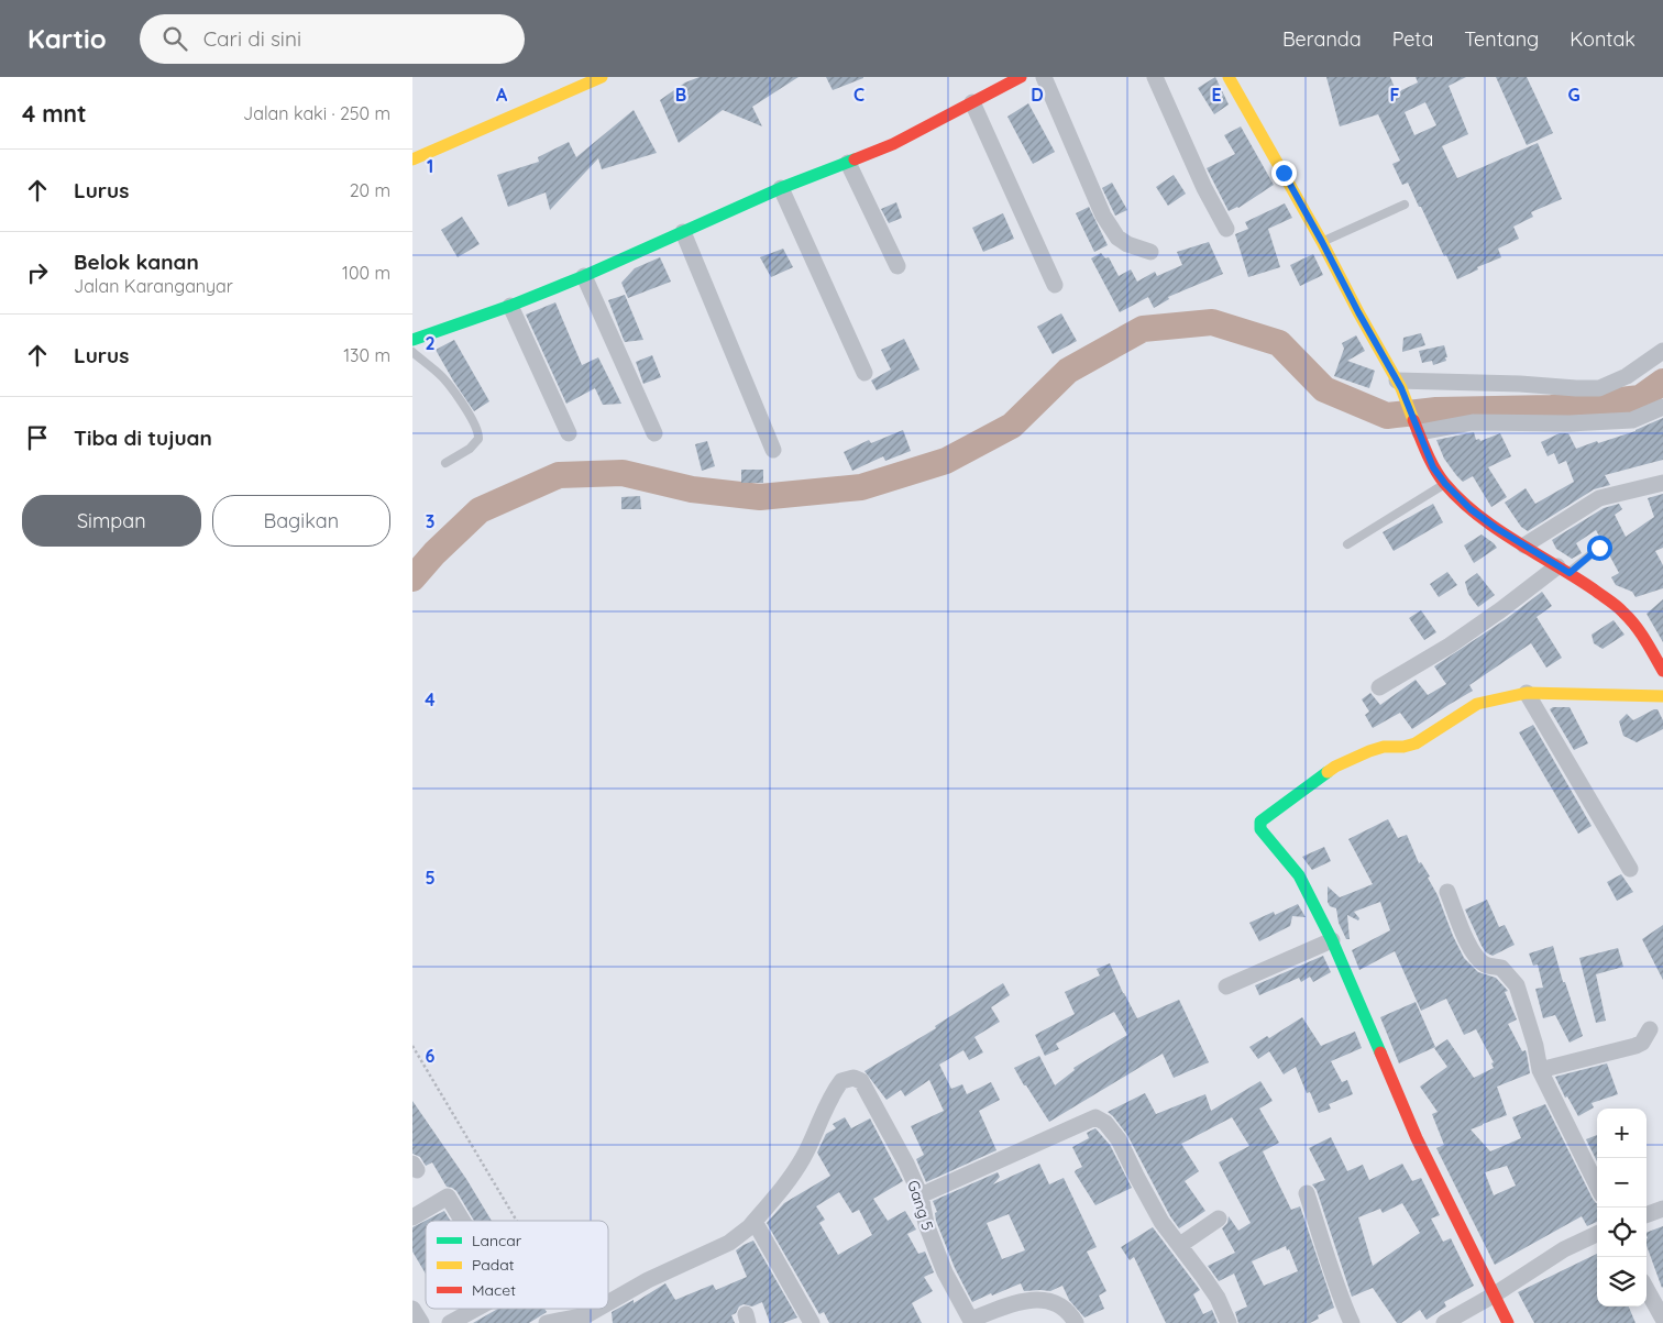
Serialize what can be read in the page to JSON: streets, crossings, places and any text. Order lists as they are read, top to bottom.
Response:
{
  "streets": {
    "street": ["Gang 5"]
  },
  "legend": ["Lancar", "Padat", "Macet"],
  "page": {
    "header": "Kartio",
    "search": "Cari di sini",
    "nav": [
      "Beranda",
      "Peta",
      "Tentang",
      "Kontak"
    ],
    "heading": ["4 mnt", "Jalan kaki · 250 m"],
    "list": [
      ["Lurus", "20 m"],
      ["Belok kanan", "Jalan Karanganyar", "100 m"],
      ["Lurus", "130 m"],
      "Tiba di tujuan"
    ],
    "buttons": ["Simpan", "Bagikan"],
    "map_buttons": ["+", "−"]
  },
  "grid": {
    "columns": [
      "A",
      "B",
      "C",
      "D",
      "E",
      "F",
      "G"
    ],
    "rows": [
      "1",
      "2",
      "3",
      "4",
      "5",
      "6"
    ]
  }
}
